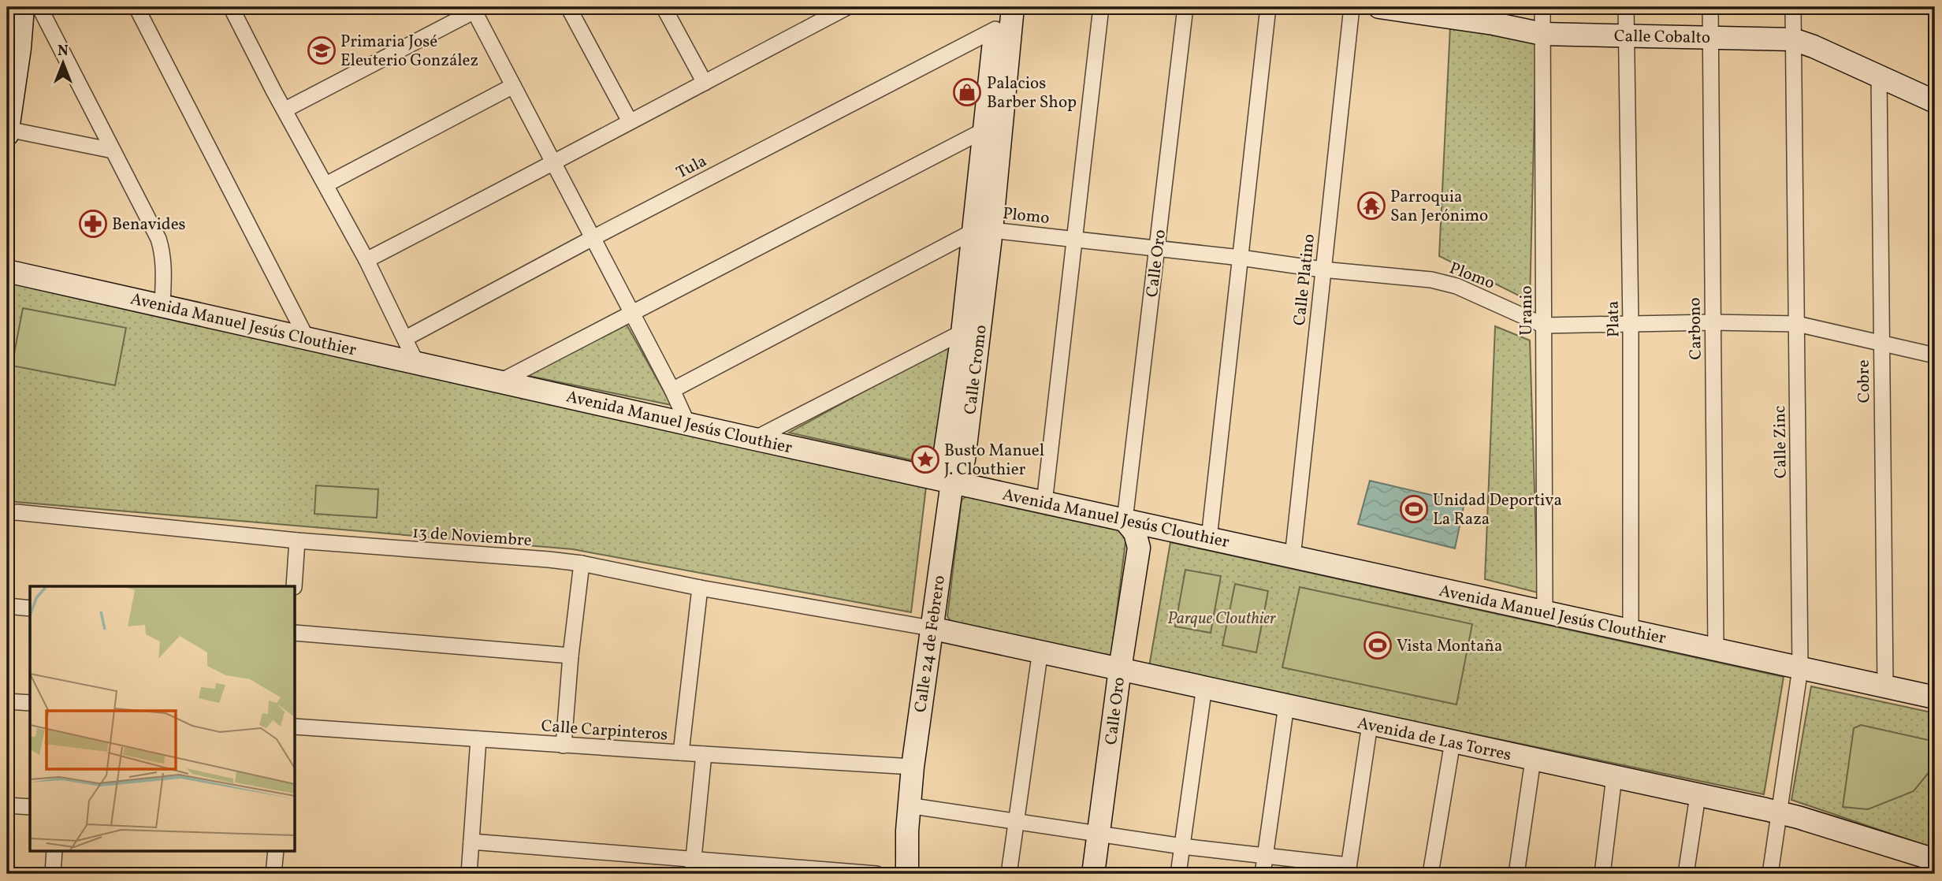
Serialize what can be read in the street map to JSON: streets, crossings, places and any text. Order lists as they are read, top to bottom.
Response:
{
  "streets": {
    "street": [
      "Calle Cobalto",
      "Tula",
      "Plomo",
      "Calle Oro",
      "Calle Platino",
      "Uranio",
      "Plata",
      "Avenida Manuel Jesús Clouthier",
      "Carbono",
      "Calle Cromo",
      "Cobre",
      "Calle Zinc",
      "13 de Noviembre",
      "Calle 24 de Febrero",
      "Calle Carpinteros",
      "Avenida de Las Torres"
    ]
  },
  "crossings": [
    ["Calle Cobalto", "Uranio"],
    ["Calle Cobalto", "Plata"],
    ["Calle Cobalto", "Carbono"],
    ["Calle Cobalto", "Cobre"],
    ["Calle Cobalto", "Calle Zinc"],
    ["Tula", "Calle Cromo"],
    ["Plomo", "Calle Oro"],
    ["Plomo", "Calle Platino"],
    ["Plomo", "Uranio"],
    ["Plomo", "Plata"],
    ["Plomo", "Carbono"],
    ["Plomo", "Calle Cromo"],
    ["Plomo", "Cobre"],
    ["Plomo", "Calle Zinc"],
    ["Calle Oro", "Avenida Manuel Jesús Clouthier"],
    ["Calle Oro", "Avenida de Las Torres"],
    ["Calle Platino", "Avenida Manuel Jesús Clouthier"],
    ["Uranio", "Avenida Manuel Jesús Clouthier"],
    ["Plata", "Avenida Manuel Jesús Clouthier"],
    ["Avenida Manuel Jesús Clouthier", "Carbono"],
    ["Avenida Manuel Jesús Clouthier", "Calle Cromo"],
    ["Avenida Manuel Jesús Clouthier", "Cobre"],
    ["Avenida Manuel Jesús Clouthier", "Calle Zinc"],
    ["Avenida Manuel Jesús Clouthier", "Calle 24 de Febrero"],
    ["Calle Cromo", "Calle 24 de Febrero"],
    ["Calle Zinc", "Avenida de Las Torres"],
    ["13 de Noviembre", "Calle 24 de Febrero"],
    ["13 de Noviembre", "Avenida de Las Torres"],
    ["Calle 24 de Febrero", "Calle Carpinteros"],
    ["Calle 24 de Febrero", "Avenida de Las Torres"]
  ],
  "parks": ["Parque Clouthier"],
  "places": {
    "school or university": ["Primaria José Eleuterio González"],
    "shop": ["Palacios Barber Shop"],
    "temple": ["Parroquia San Jerónimo"],
    "pharmacy": ["Benavides"],
    "place": ["Busto Manuel J. Clouthier"],
    "sports": ["Unidad Deportiva La Raza", "Vista Montaña"]
  },
  "north": "top"
}
